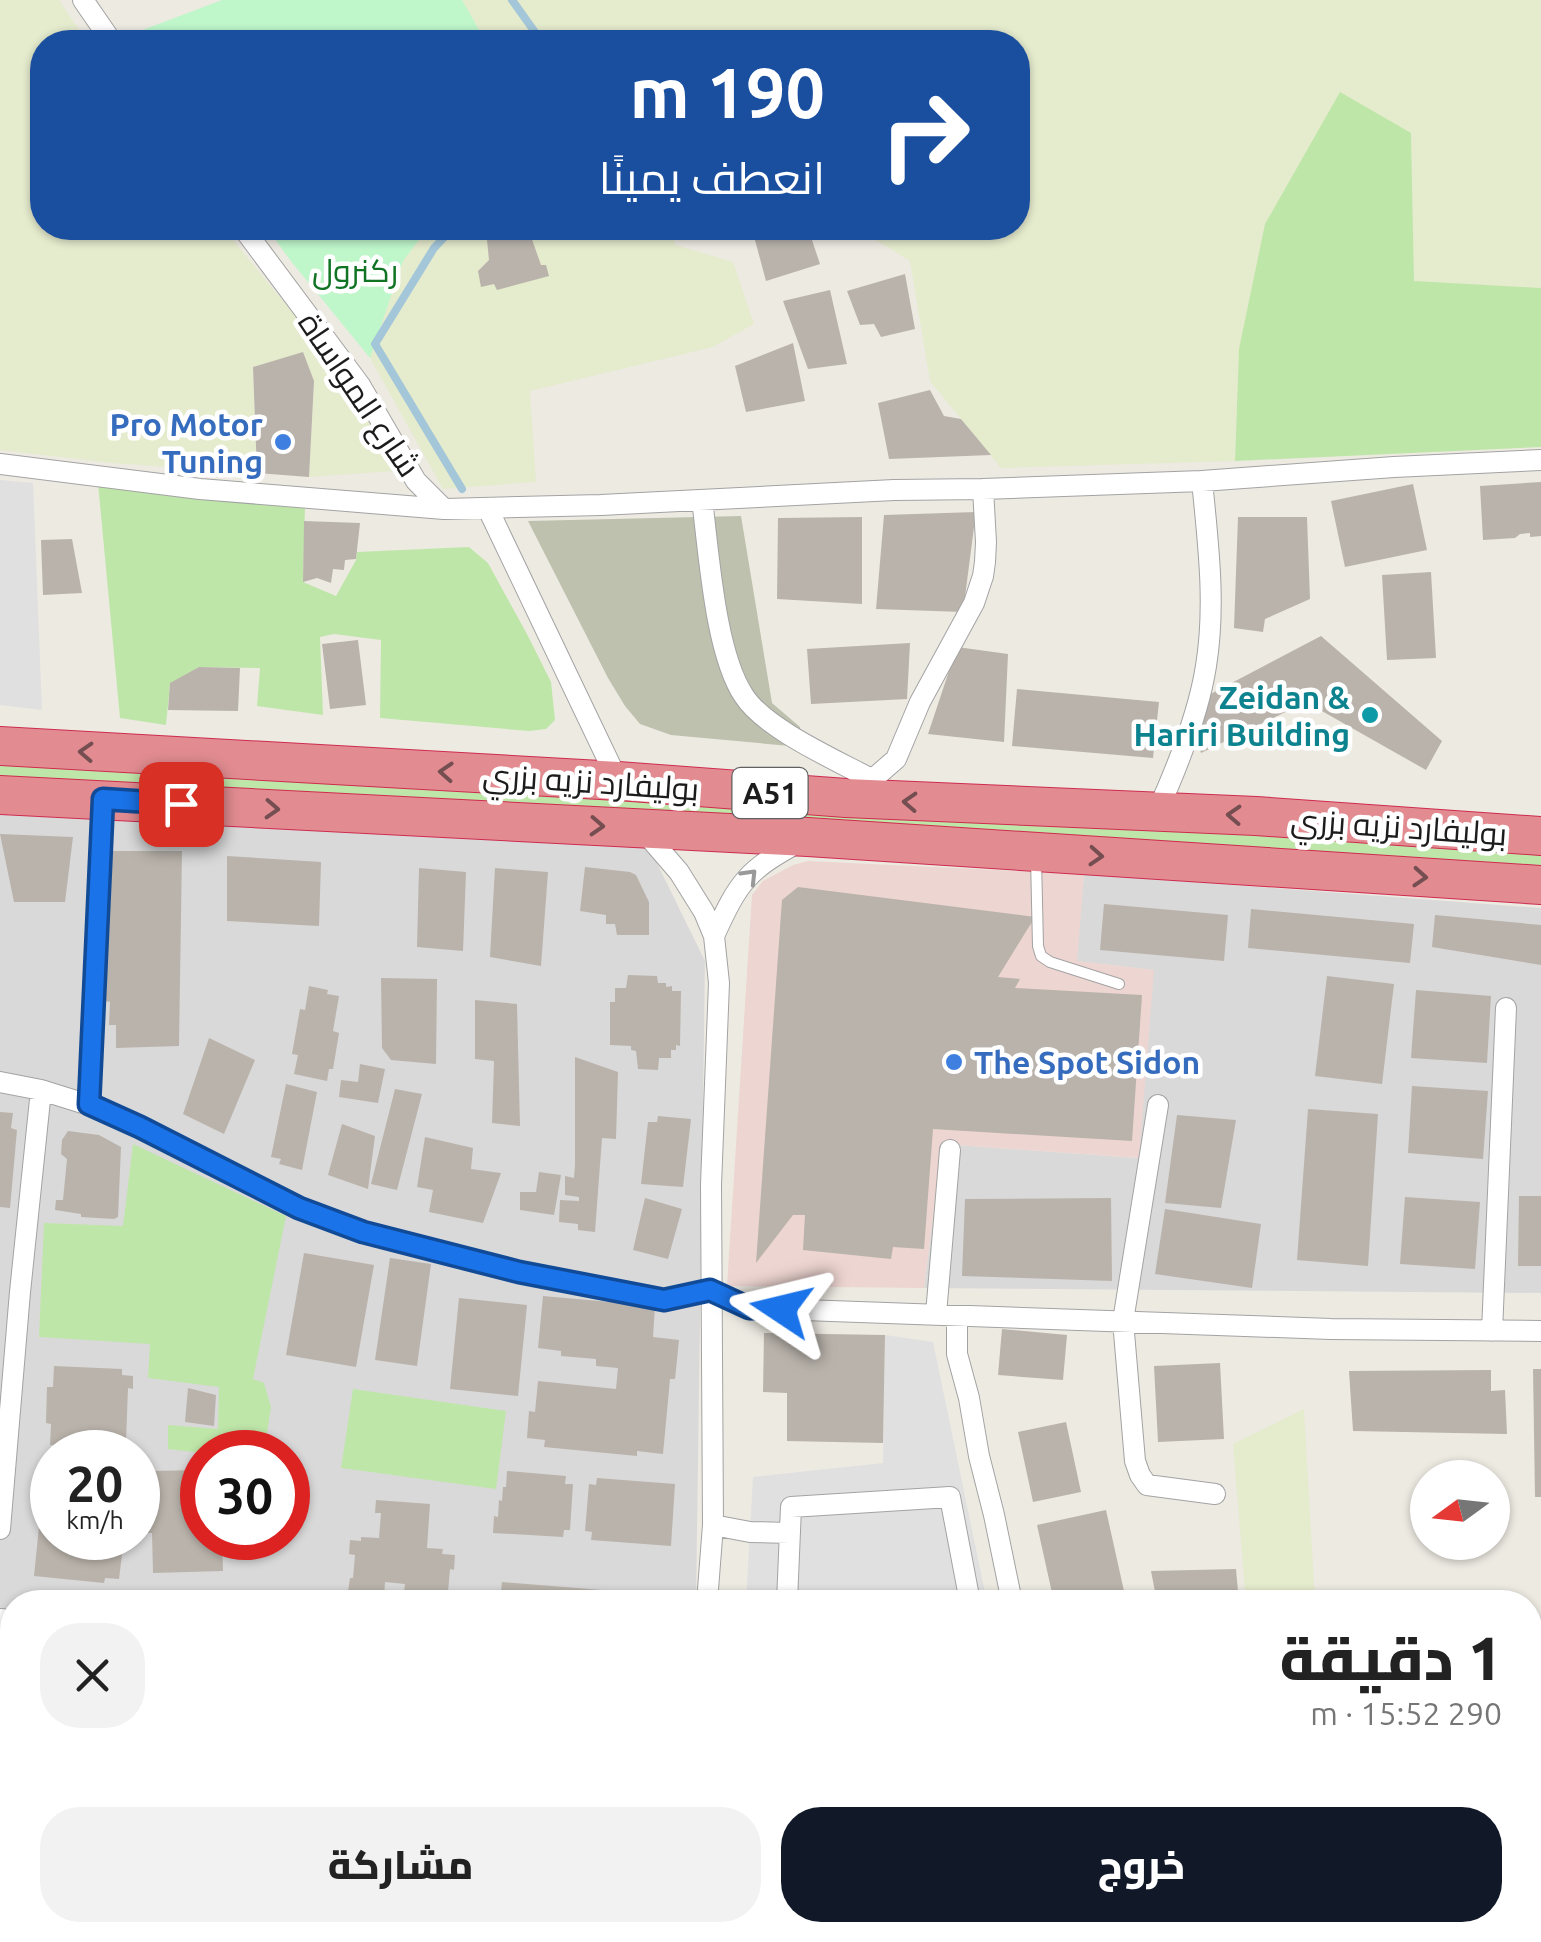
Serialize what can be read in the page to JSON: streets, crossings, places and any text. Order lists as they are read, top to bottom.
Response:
{
  "streets": {
    "highway": ["بوليفارد نزيه بزري", "A51"],
    "street": ["شارع المواساة"]
  },
  "parks": ["ركنرول"],
  "places": ["Pro Motor Tuning", "Zeidan & Hariri Building", "The Spot Sidon"],
  "north": "left",
  "page": {
    "turn": ["190 m", "انعطف يمينًا"],
    "speed": "20 km/h",
    "limit": "30",
    "heading": ["1 دقيقة", "290 m · 15:52"],
    "buttons": ["خروج", "مشاركة"]
  }
}
